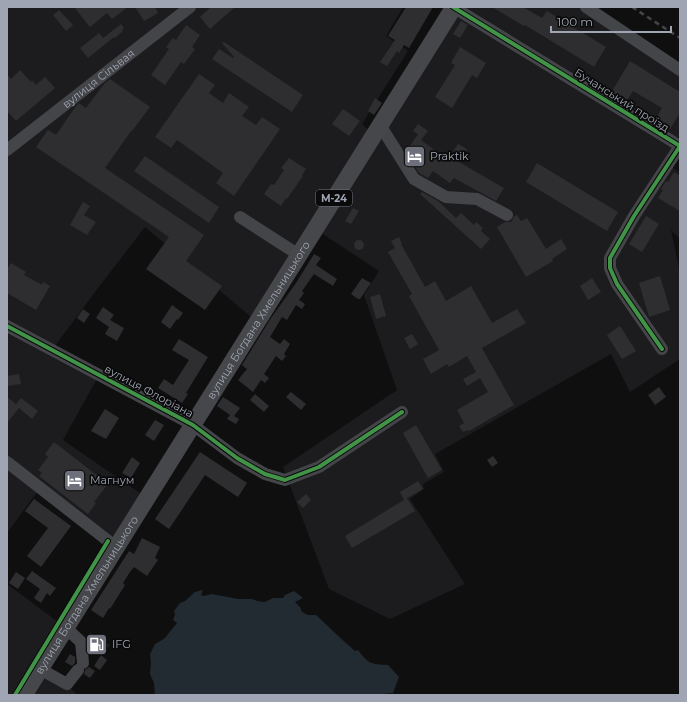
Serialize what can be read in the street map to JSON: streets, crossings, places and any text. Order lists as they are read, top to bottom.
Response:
{
  "streets": {
    "highway": ["М-24", "вулиця Богдана Хмельницького"],
    "street": ["вулиця Сільвая", "Бучанський проїзд", "вулиця Флоріана"]
  },
  "crossings": [
    ["Бучанський проїзд", "вулиця Богдана Хмельницького"],
    ["вулиця Богдана Хмельницького", "вулиця Флоріана"]
  ],
  "places": {
    "hotel": ["Praktik", "Магнум"],
    "fuel station": ["IFG"]
  },
  "scale_bar": "100 m"
}
